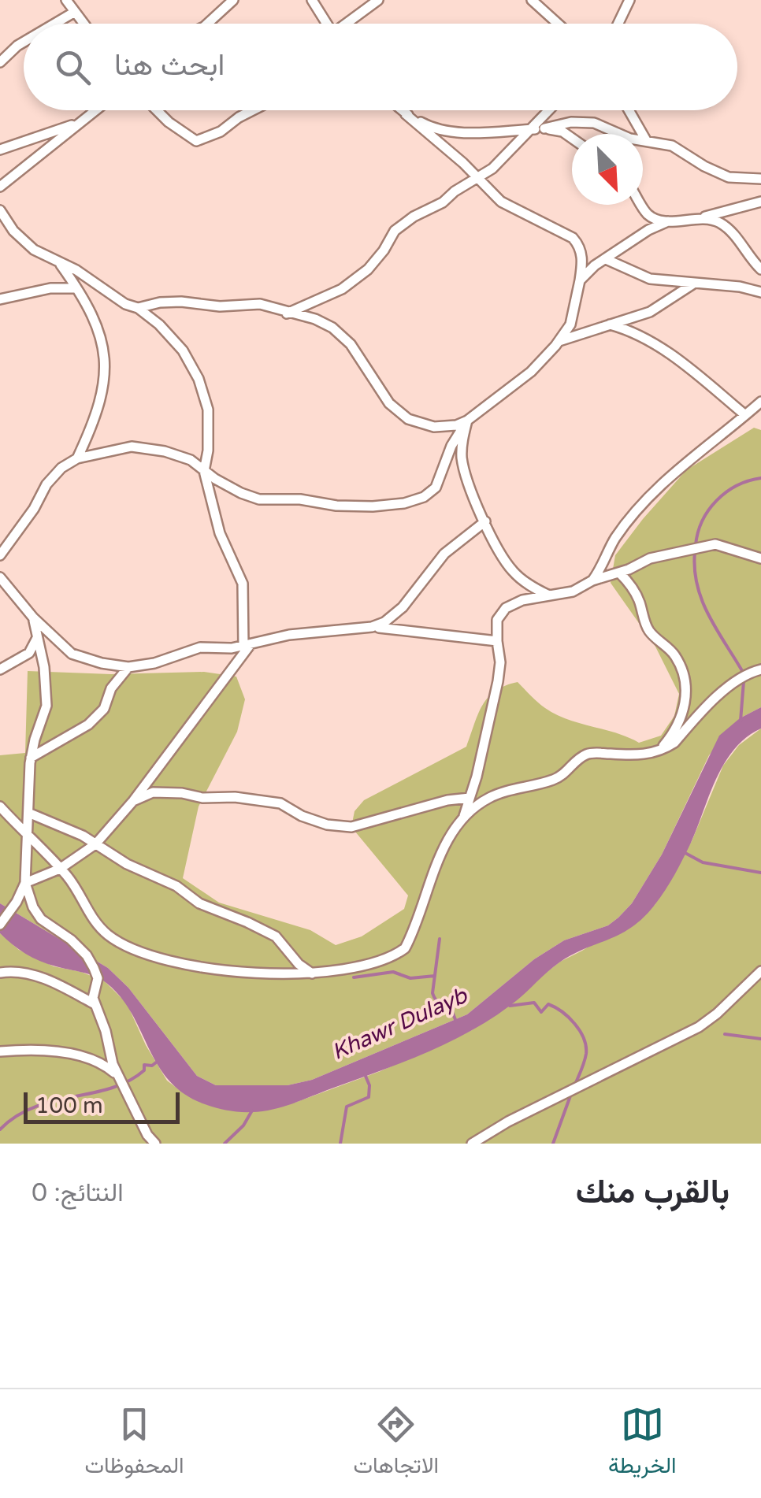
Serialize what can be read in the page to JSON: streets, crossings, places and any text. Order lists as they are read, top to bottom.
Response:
{
  "water": ["Khawr Dulayb"],
  "scale_bar": "100 m",
  "north": "bottom right",
  "page": {
    "search": "ابحث هنا",
    "scale": "100 m",
    "heading": ["بالقرب منك", "النتائج: 0"],
    "nav": ["الخريطة", "الاتجاهات", "المحفوظات"]
  }
}
